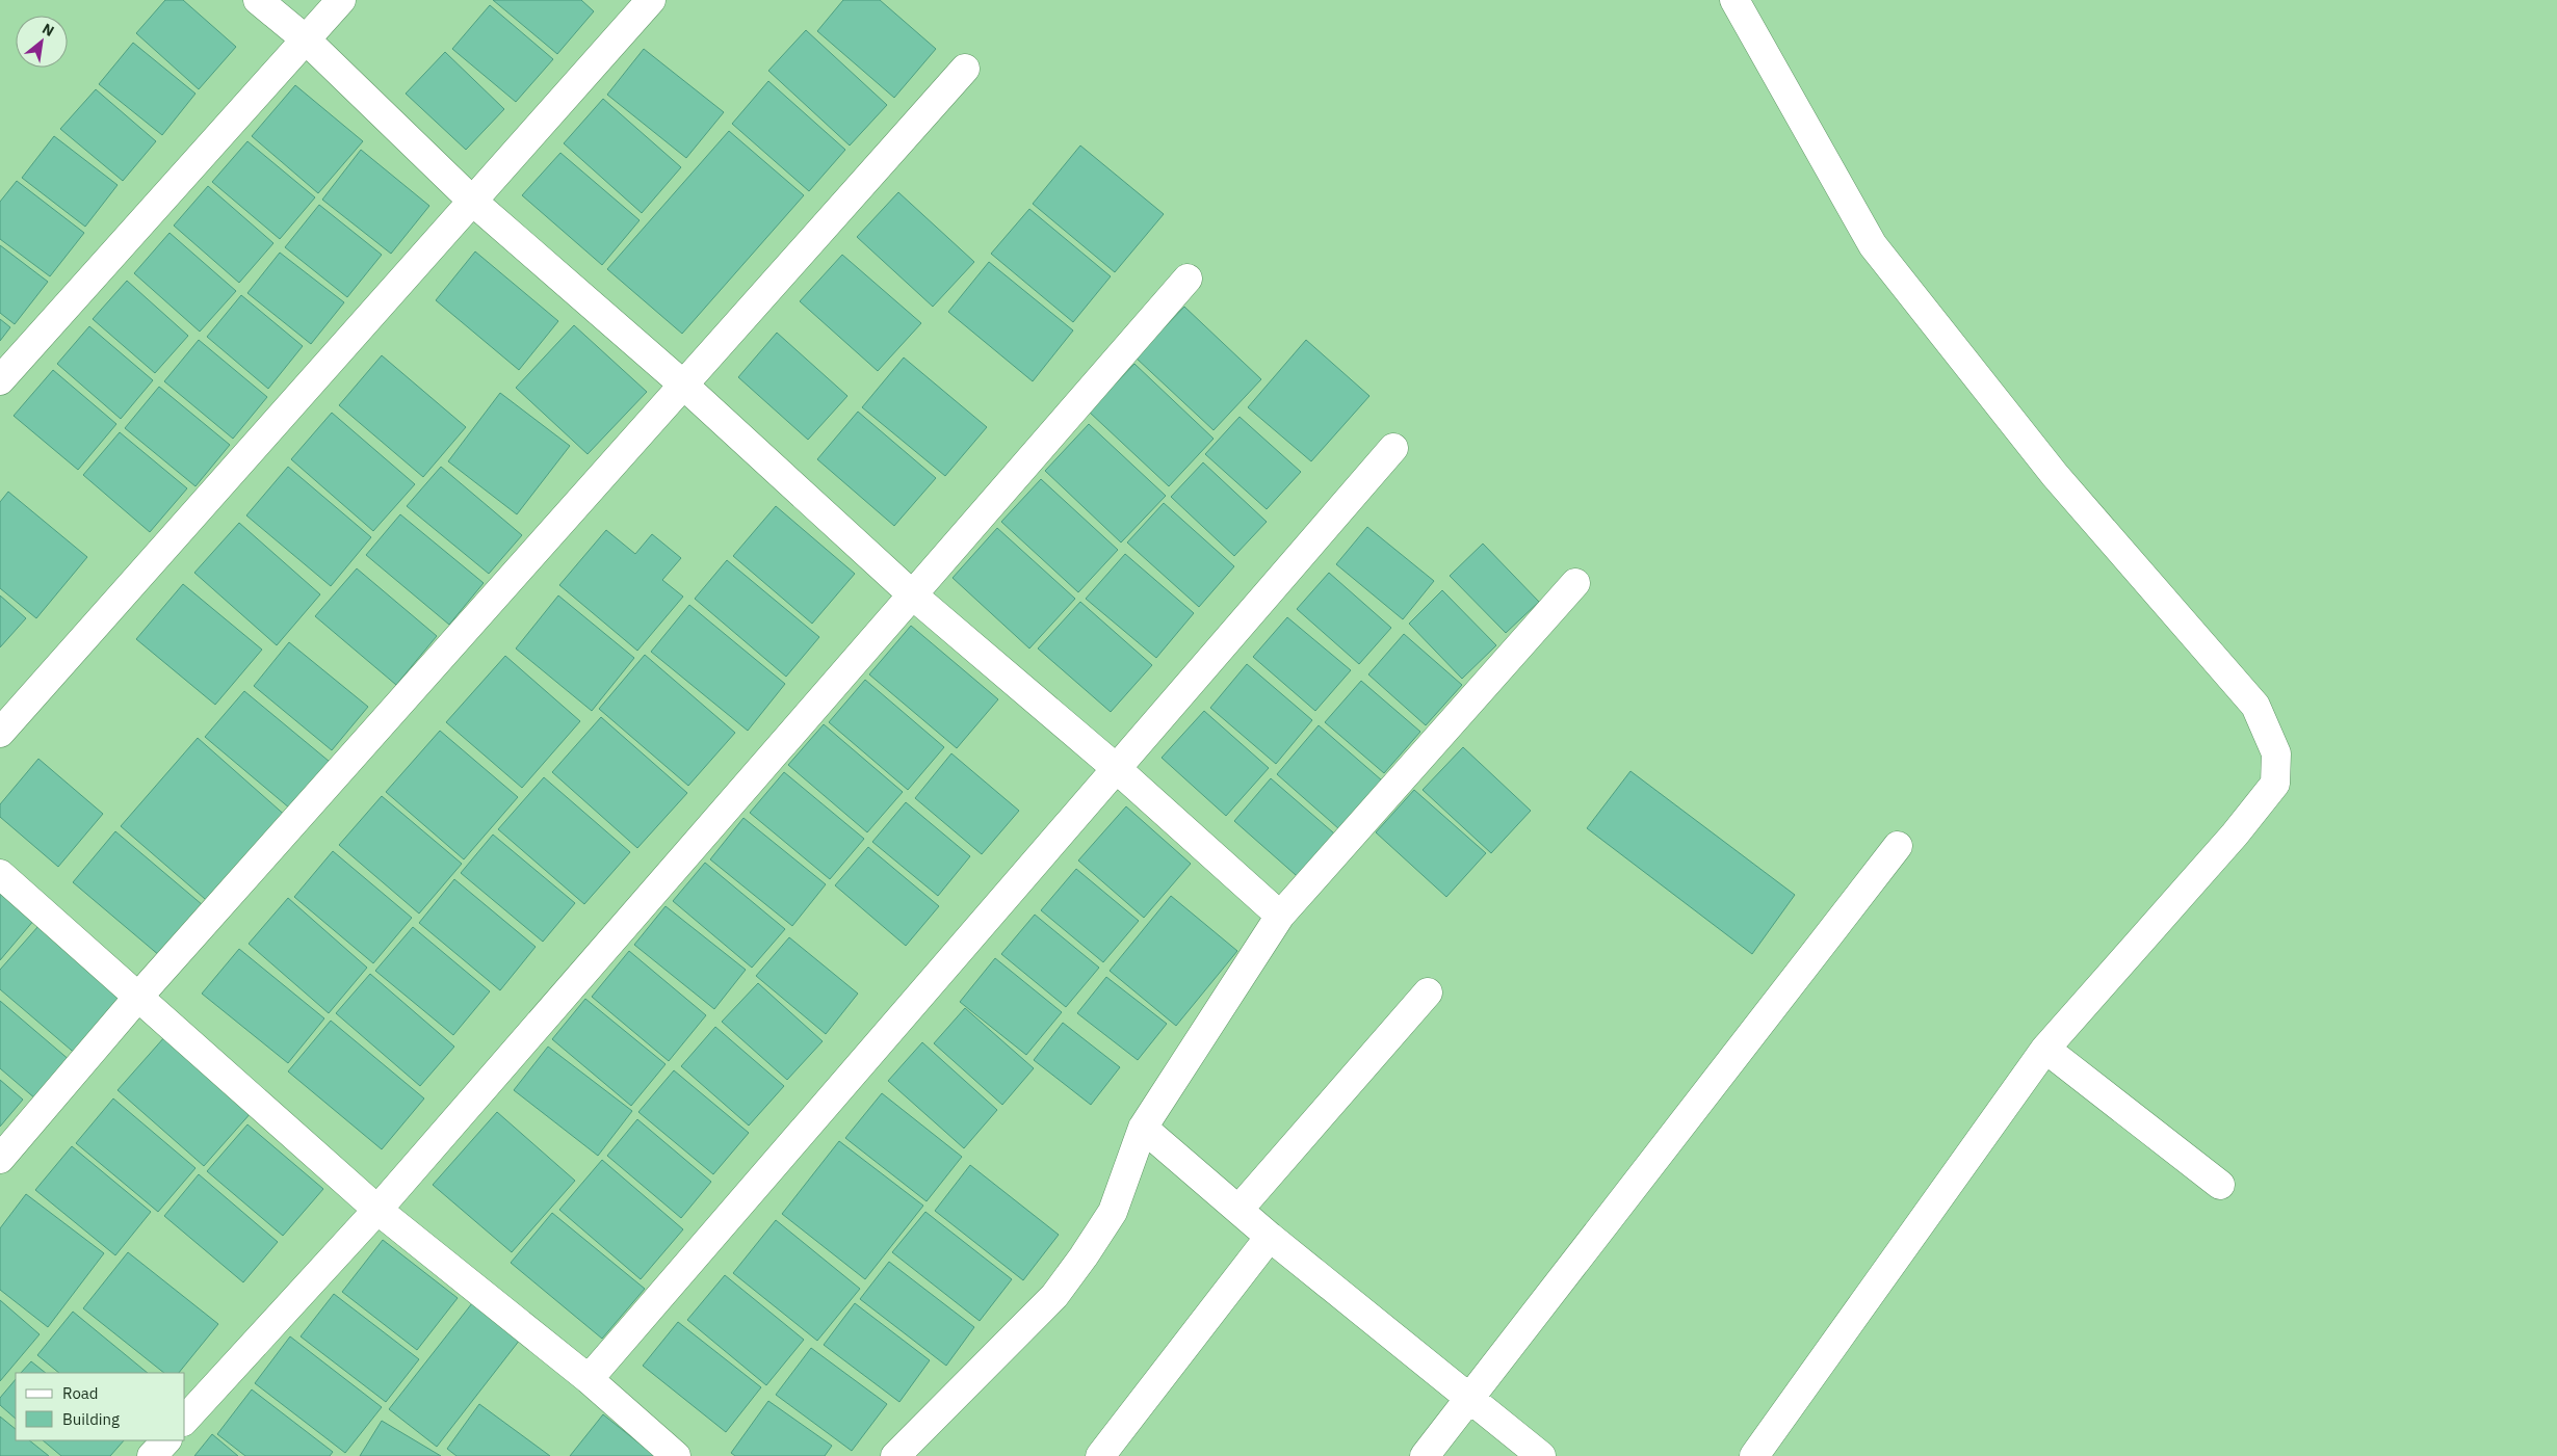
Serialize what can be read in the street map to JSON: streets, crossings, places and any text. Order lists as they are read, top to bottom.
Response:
{
  "legend": ["Road", "Building"],
  "north": "top right"
}
